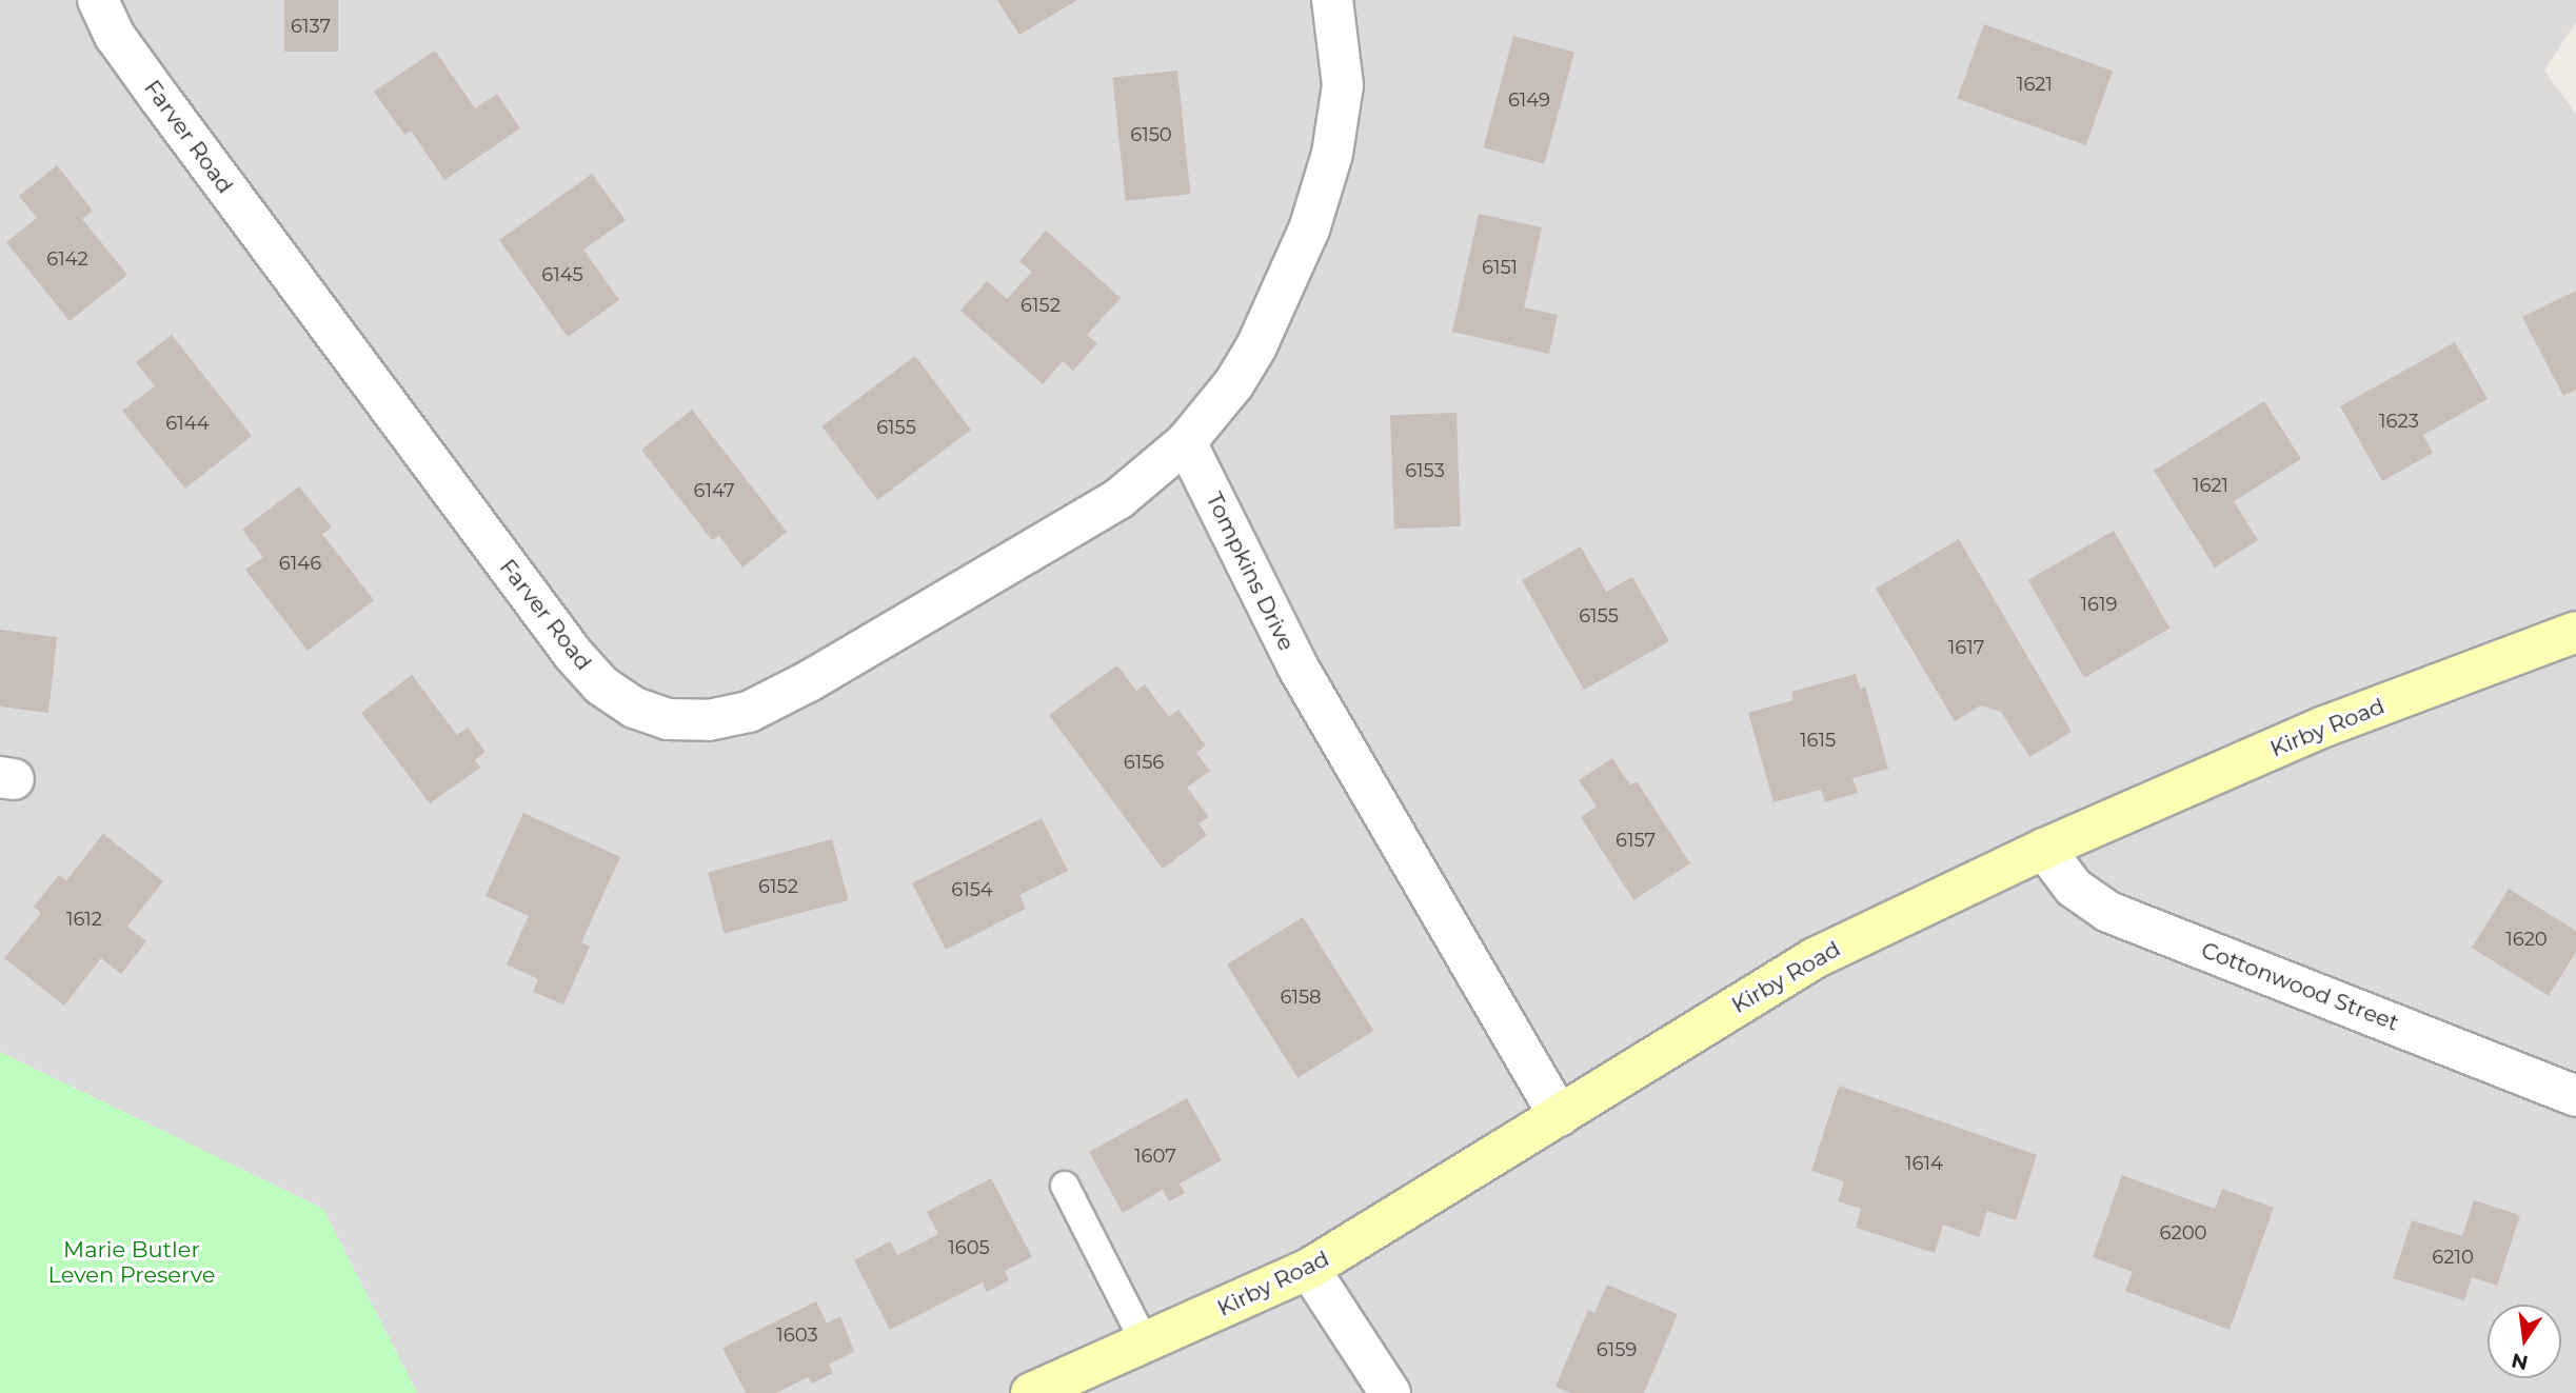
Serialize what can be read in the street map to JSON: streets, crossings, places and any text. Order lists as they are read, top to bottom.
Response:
{
  "streets": {
    "main road": ["Kirby Road"],
    "street": ["Farver Road", "Tompkins Drive", "Cottonwood Street"]
  },
  "crossings": [
    ["Farver Road", "Tompkins Drive"],
    ["Tompkins Drive", "Kirby Road"],
    ["Kirby Road", "Cottonwood Street"]
  ],
  "parks": ["Marie Butler Leven Preserve"],
  "house_numbers": [
    "6137",
    "1621",
    "6149",
    "6150",
    "6142",
    "6151",
    "6145",
    "6152",
    "1623",
    "6144",
    "6155",
    "6153",
    "1621",
    "6147",
    "6146",
    "1619",
    "6155",
    "1617",
    "1615",
    "6156",
    "6157",
    "6152",
    "6154",
    "1612",
    "1620",
    "6158",
    "1607",
    "1614",
    "6200",
    "1605",
    "6210",
    "1603",
    "6159"
  ],
  "north": "bottom"
}
